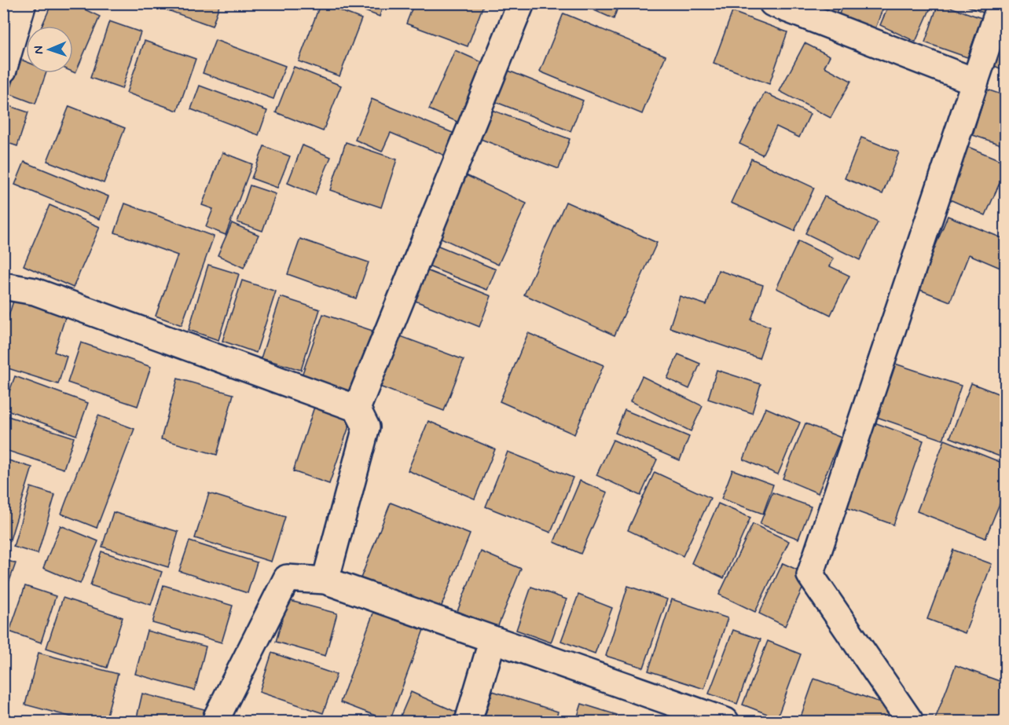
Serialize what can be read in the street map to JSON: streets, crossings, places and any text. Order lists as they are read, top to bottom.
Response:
{
  "north": "left"
}
